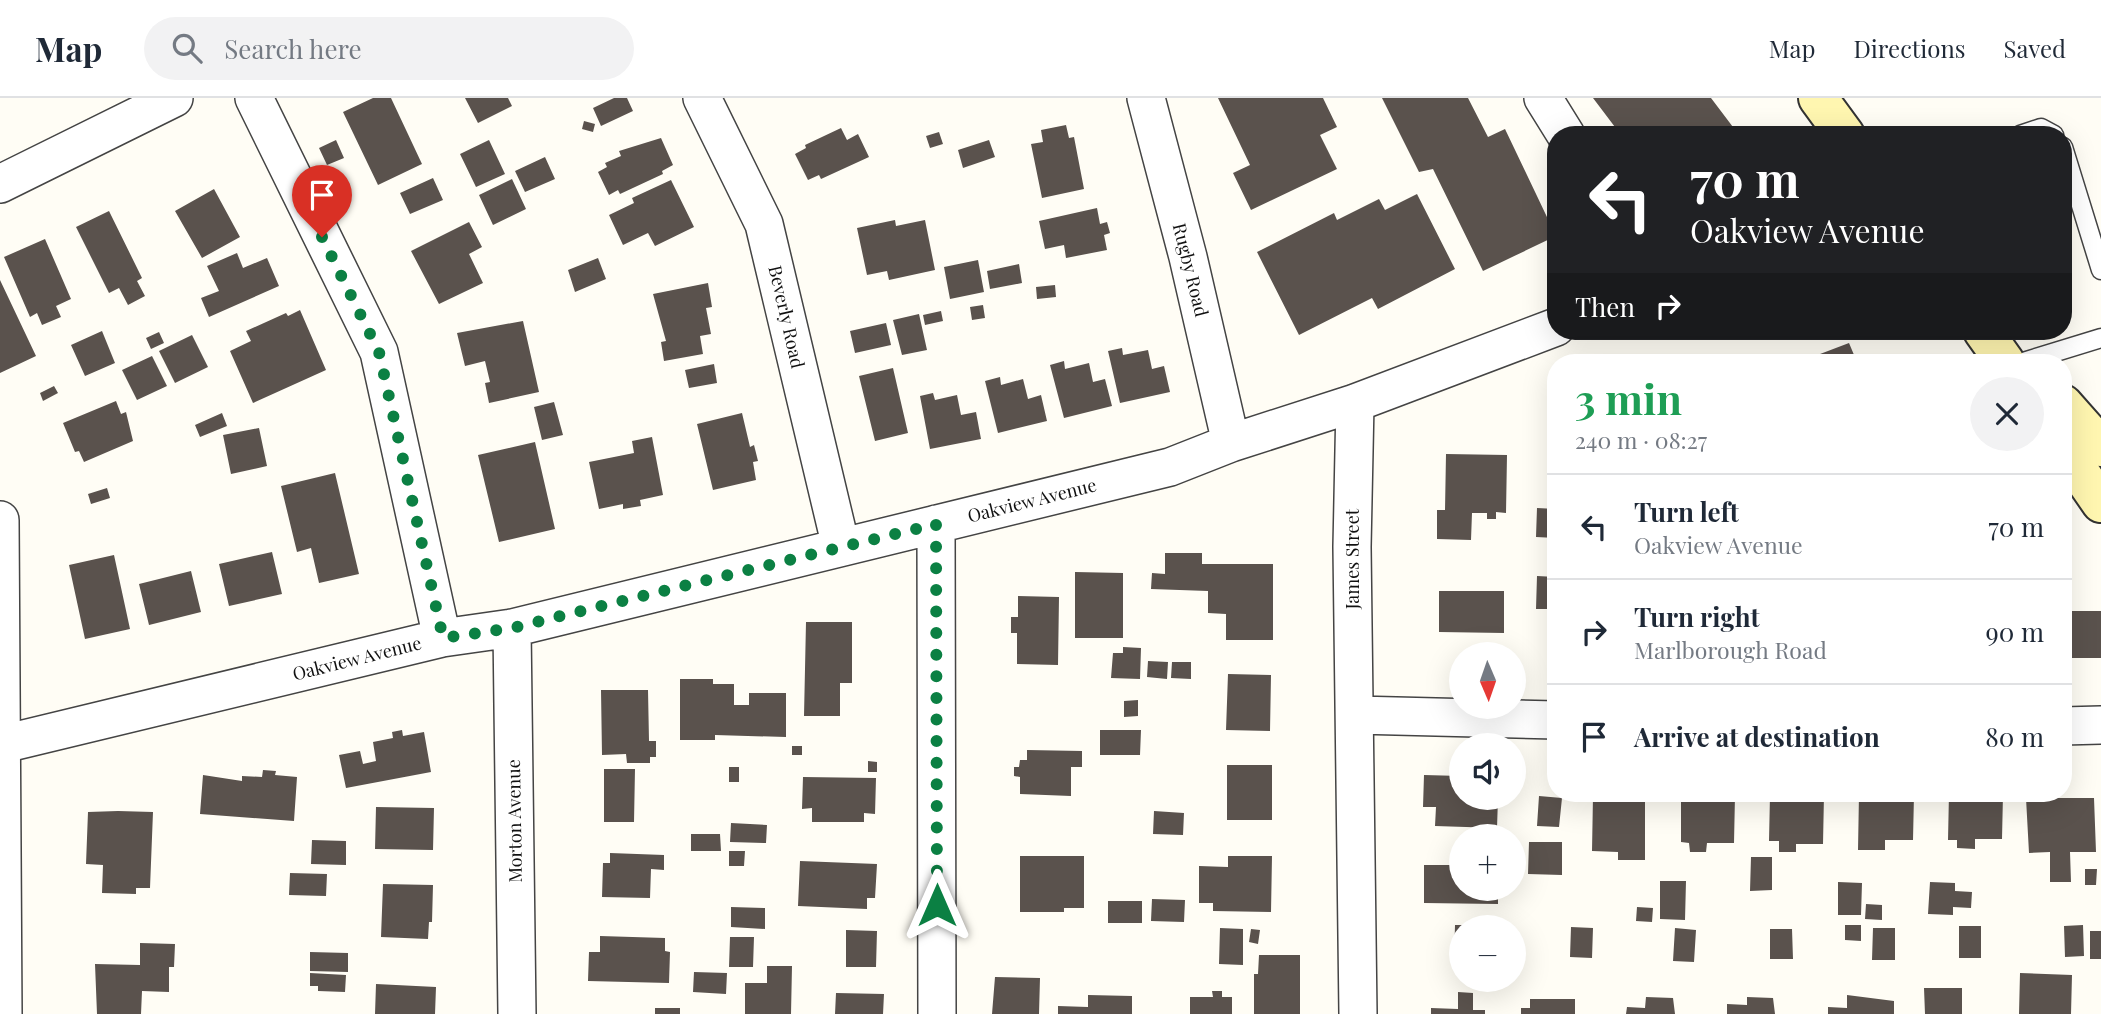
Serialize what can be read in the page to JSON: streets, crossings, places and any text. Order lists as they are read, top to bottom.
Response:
{
  "streets": {
    "street": [
      "Rugby Road",
      "Beverly Road",
      "Oakview Avenue",
      "James Street",
      "Morton Avenue"
    ]
  },
  "crossings": [
    ["Rugby Road", "Oakview Avenue"],
    ["Beverly Road", "Oakview Avenue"],
    ["Oakview Avenue", "James Street"],
    ["Oakview Avenue", "Morton Avenue"]
  ],
  "north": "bottom",
  "page": {
    "header": "Map",
    "search": "Search here",
    "nav": ["Map", "Directions", "Saved"],
    "turn": ["70 m", "Oakview Avenue"],
    "then": "Then",
    "heading": ["3 min", "240 m · 08:27"],
    "list": [
      {
        "name": "Turn left",
        "note": "Oakview Avenue",
        "value": "70 m"
      },
      {
        "name": "Turn right",
        "note": "Marlborough Road",
        "value": "90 m"
      },
      {
        "name": "Arrive at destination",
        "value": "80 m"
      }
    ],
    "map_buttons": ["+", "−"]
  }
}
